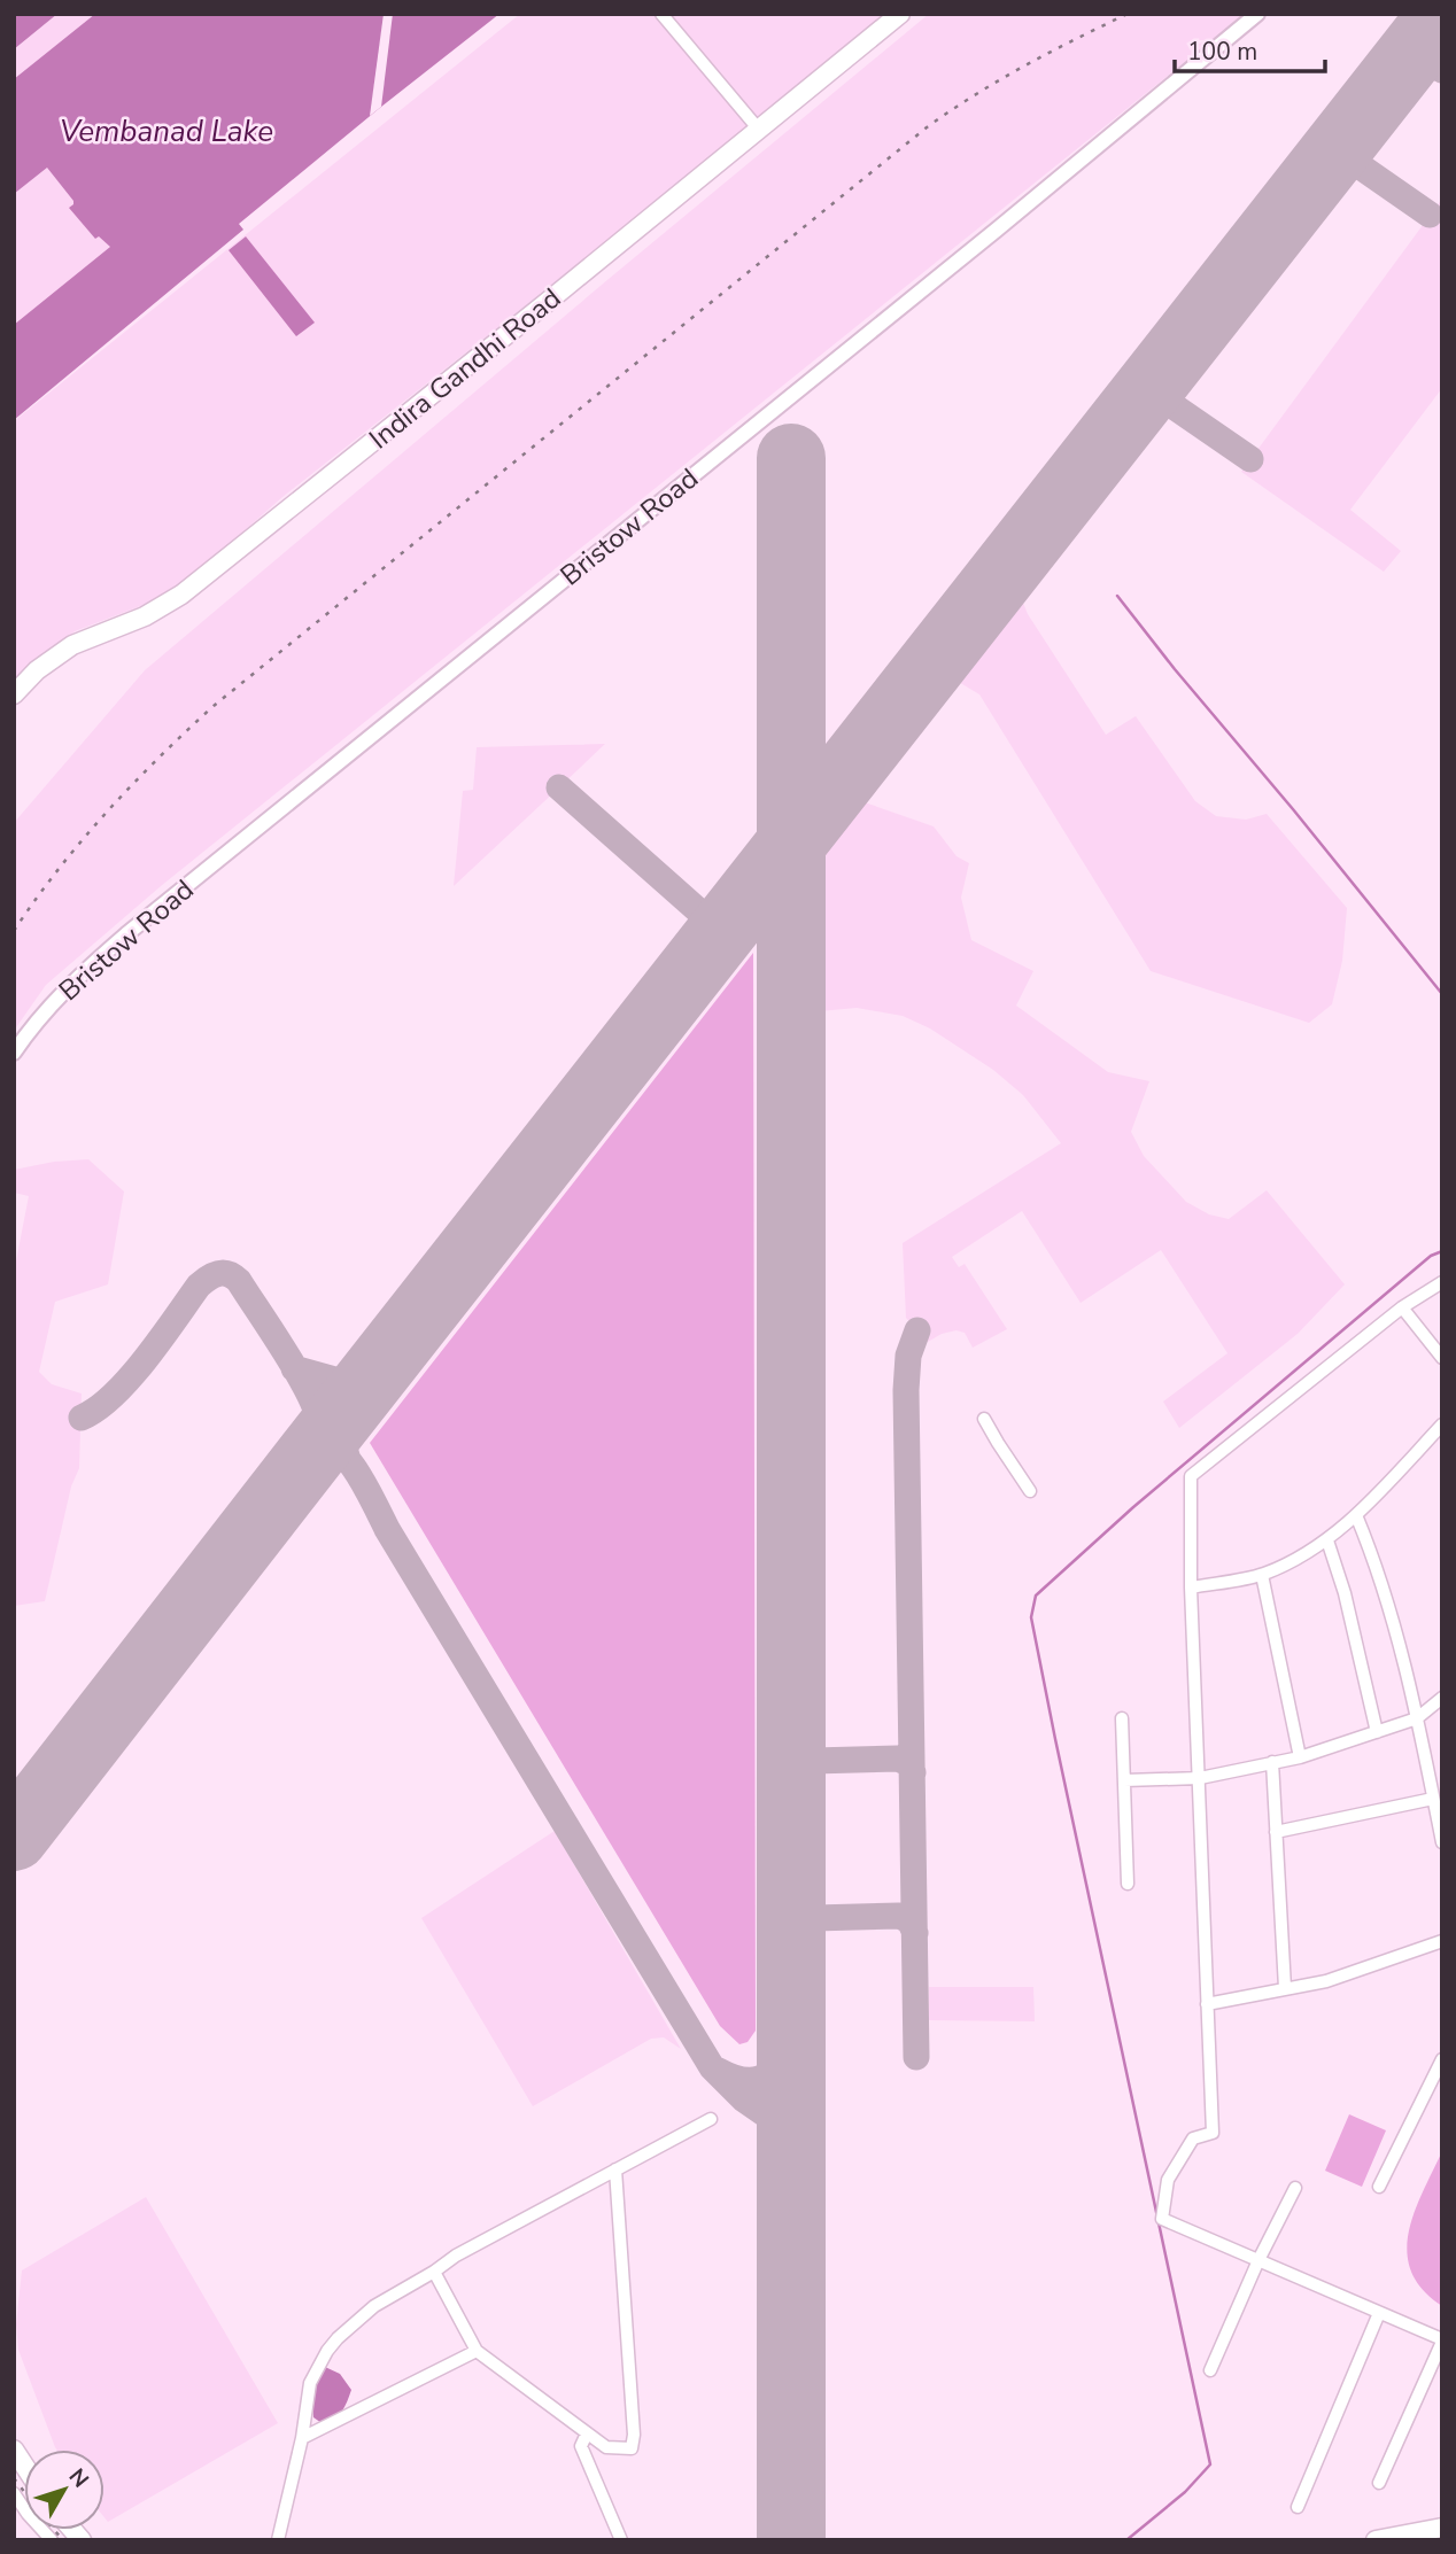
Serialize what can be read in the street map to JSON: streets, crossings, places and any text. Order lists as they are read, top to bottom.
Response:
{
  "streets": {
    "main road": ["Indira Gandhi Road"],
    "street": ["Bristow Road"]
  },
  "water": ["Vembanad Lake"],
  "scale_bar": "100 m",
  "north": "top right"
}
